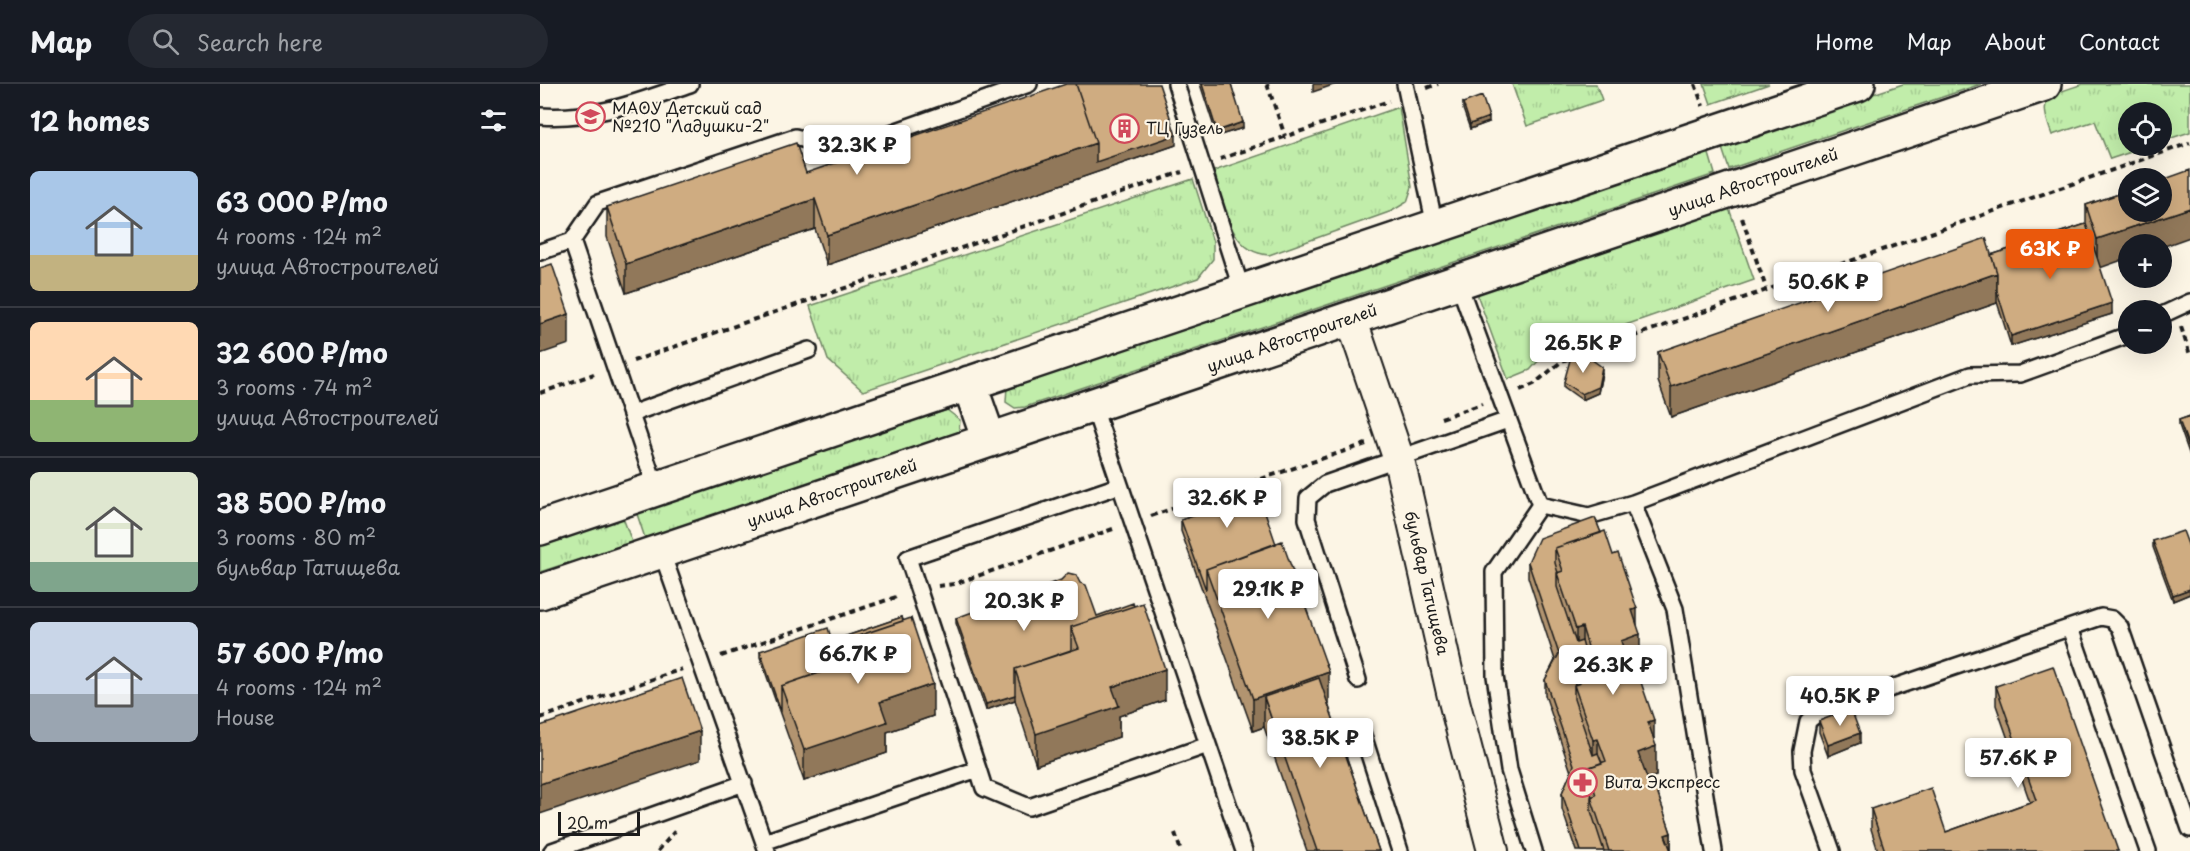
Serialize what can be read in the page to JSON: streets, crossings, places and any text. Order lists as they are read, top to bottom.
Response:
{
  "streets": {
    "main road": ["улица Автостроителей"],
    "street": ["бульвар Татищева"]
  },
  "crossings": [
    ["улица Автостроителей", "бульвар Татищева"]
  ],
  "places": {
    "school or university": ["МАОУ Детский сад №210 \"Ладушки-2\""],
    "building": ["ТЦ Гузель"],
    "pharmacy": ["Вита Экспресс"]
  },
  "scale_bar": "20 m",
  "page": {
    "header": "Map",
    "search": "Search here",
    "nav": [
      "Home",
      "Map",
      "About",
      "Contact"
    ],
    "heading": "12 homes",
    "map_buttons": ["+", "−"],
    "price": [
      "32.3K ₽",
      "63K ₽",
      "50.6K ₽",
      "26.5K ₽",
      "32.6K ₽",
      "29.1K ₽",
      "20.3K ₽",
      "66.7K ₽",
      "26.3K ₽",
      "40.5K ₽",
      "38.5K ₽",
      "57.6K ₽"
    ],
    "list": [
      {
        "name": "63 000 ₽/mo",
        "note": "4 rooms · 124 m² · улица Автостроителей"
      },
      {
        "name": "32 600 ₽/mo",
        "note": "3 rooms · 74 m² · улица Автостроителей"
      },
      {
        "name": "38 500 ₽/mo",
        "note": "3 rooms · 80 m² · бульвар Татищева"
      },
      {
        "name": "57 600 ₽/mo",
        "note": "4 rooms · 124 m² · House"
      }
    ],
    "scale": "20 m"
  }
}
